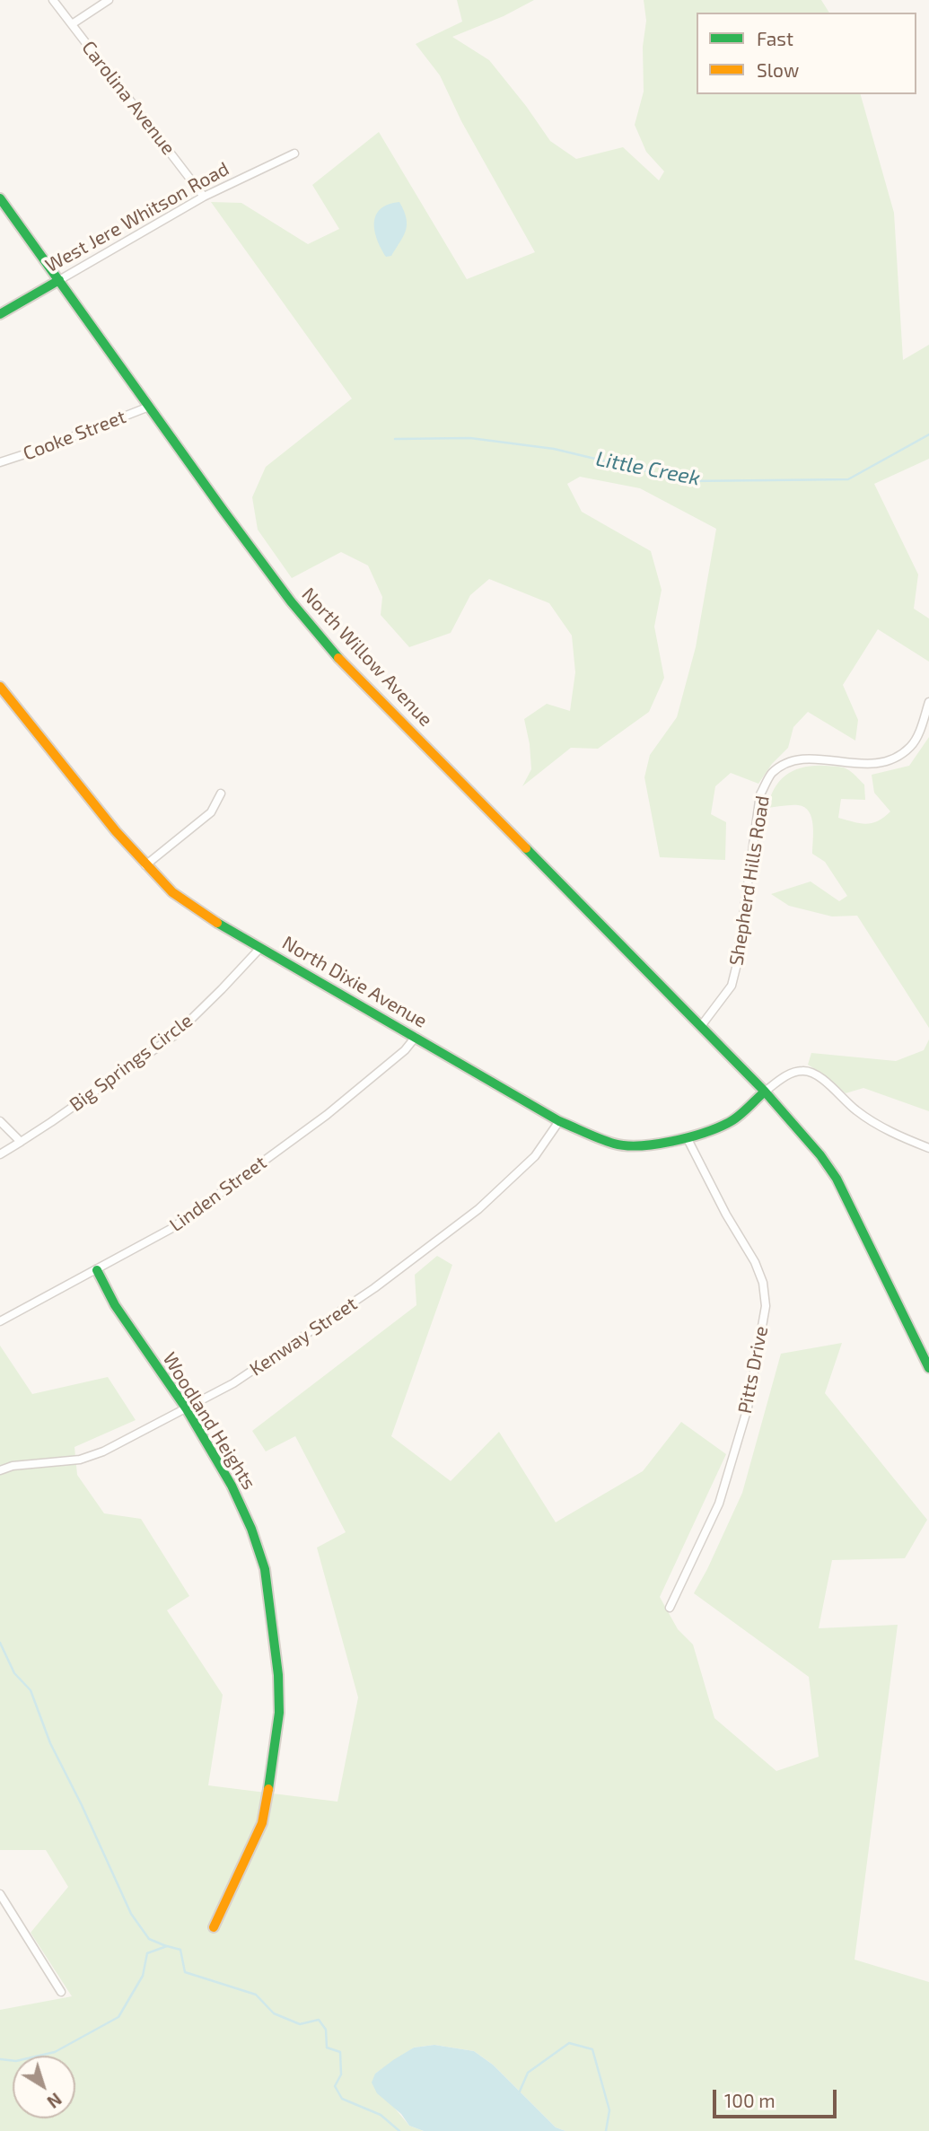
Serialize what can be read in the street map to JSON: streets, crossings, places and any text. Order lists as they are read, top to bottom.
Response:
{
  "streets": {
    "street": [
      "Carolina Avenue",
      "West Jere Whitson Road",
      "Cooke Street",
      "North Willow Avenue",
      "Shepherd Hills Road",
      "North Dixie Avenue",
      "Big Springs Circle",
      "Linden Street",
      "Kenway Street",
      "Pitts Drive",
      "Woodland Heights"
    ]
  },
  "crossings": [
    ["Carolina Avenue", "West Jere Whitson Road"],
    ["West Jere Whitson Road", "North Willow Avenue"],
    ["Cooke Street", "North Willow Avenue"],
    ["North Willow Avenue", "Shepherd Hills Road"],
    ["North Willow Avenue", "North Dixie Avenue"],
    ["North Dixie Avenue", "Big Springs Circle"],
    ["North Dixie Avenue", "Linden Street"],
    ["North Dixie Avenue", "Kenway Street"],
    ["North Dixie Avenue", "Pitts Drive"],
    ["Linden Street", "Woodland Heights"],
    ["Kenway Street", "Woodland Heights"]
  ],
  "water": ["Little Creek"],
  "legend": ["Fast", "Slow"],
  "scale_bar": "100 m",
  "north": "bottom right"
}
